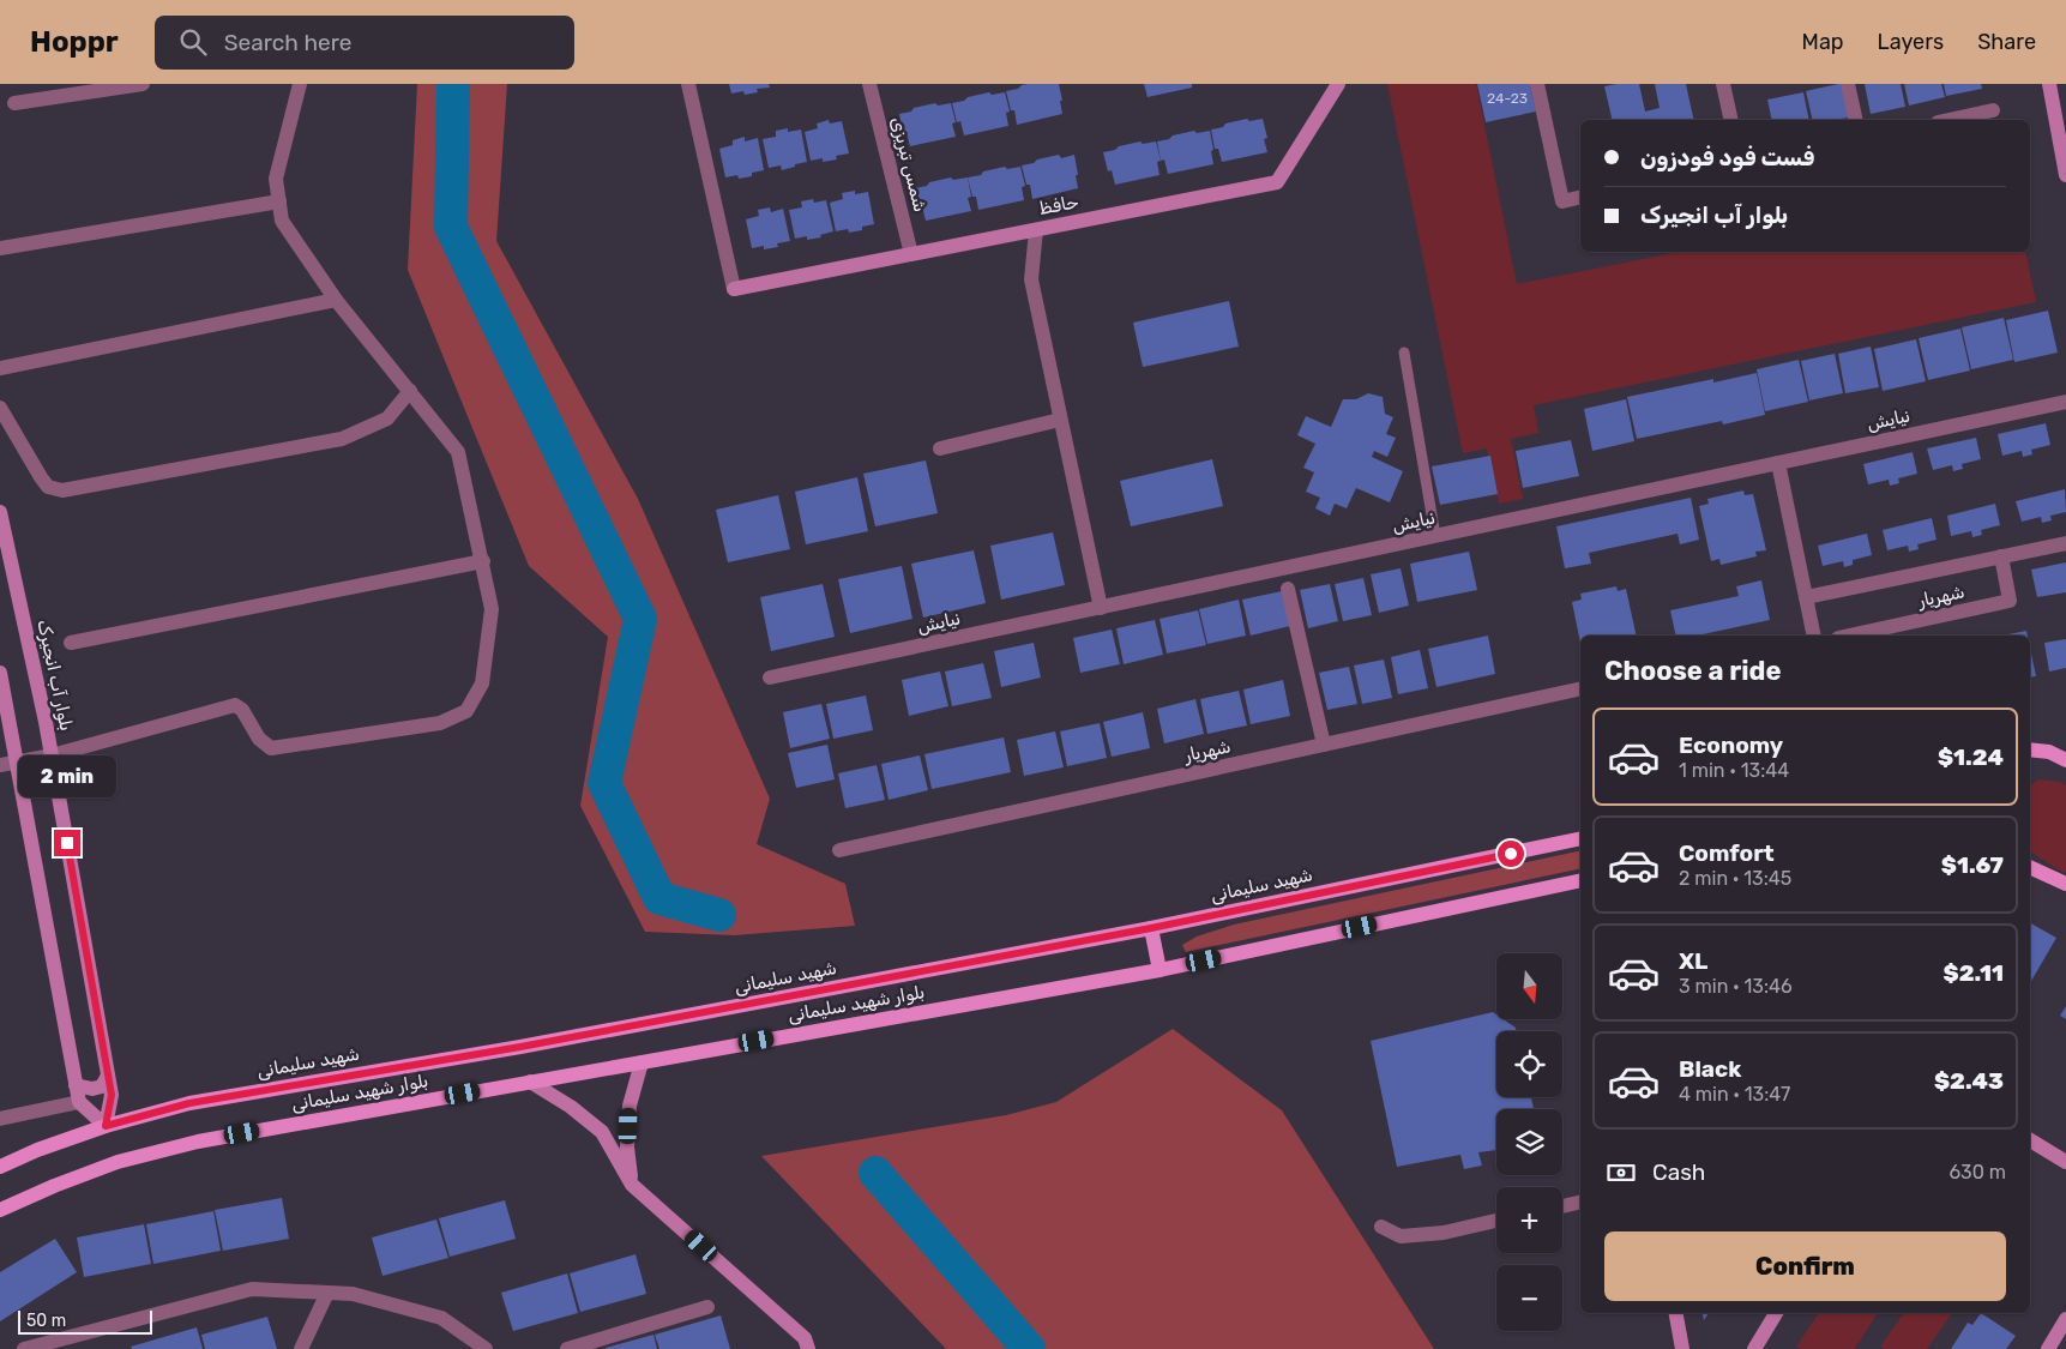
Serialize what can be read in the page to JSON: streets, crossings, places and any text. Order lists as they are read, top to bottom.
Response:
{
  "streets": {
    "main road": ["شهید سلیمانی", "بلوار شهید سلیمانی"],
    "street": [
      "شمس تبریزی",
      "حافظ",
      "نیایش",
      "شهریار",
      "بلوار آب انجیرک"
    ]
  },
  "crossings": [
    ["شمس تبریزی", "حافظ"],
    ["بلوار آب انجیرک", "شهید سلیمانی"]
  ],
  "house_numbers": ["24-23"],
  "scale_bar": "50 m",
  "north": "bottom",
  "page": {
    "header": "Hoppr",
    "search": "Search here",
    "nav": ["Map", "Layers", "Share"],
    "banner": ["فست فود فودزون", "بلوار آب انجیرک"],
    "heading": "Choose a ride",
    "list": [
      {
        "name": "Economy",
        "note": "1 min · 13:44",
        "value": "$1.24"
      },
      {
        "name": "Comfort",
        "note": "2 min · 13:45",
        "value": "$1.67"
      },
      {
        "name": "XL",
        "note": "3 min · 13:46",
        "value": "$2.11"
      },
      {
        "name": "Black",
        "note": "4 min · 13:47",
        "value": "$2.43"
      }
    ],
    "bubble": "2 min",
    "map_buttons": ["+", "−"],
    "pay": ["Cash", "630 m"],
    "buttons": "Confirm",
    "scale": "50 m"
  }
}
